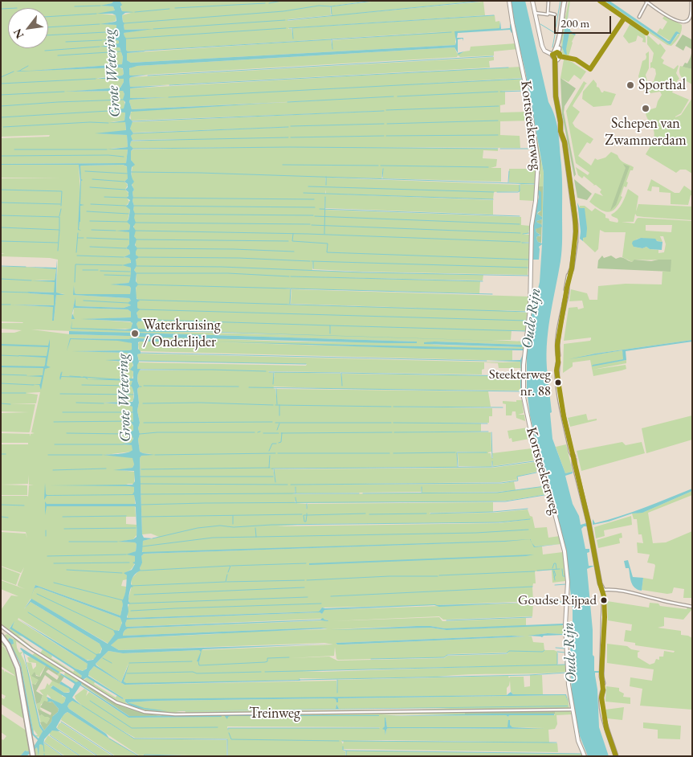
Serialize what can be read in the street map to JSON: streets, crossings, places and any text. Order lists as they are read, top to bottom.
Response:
{
  "streets": {
    "street": ["Kortsteekterweg", "Treinweg"]
  },
  "crossings": [
    ["Kortsteekterweg", "Treinweg"]
  ],
  "water": ["Grote Wetering", "Oude Rijn"],
  "places": [
    "Sporthal",
    "Schepen van Zwammerdam",
    "Waterkruising / Onderlijder",
    "Steekterweg nr. 88",
    "Goudse Rijpad"
  ],
  "scale_bar": "200 m",
  "north": "bottom left"
}
